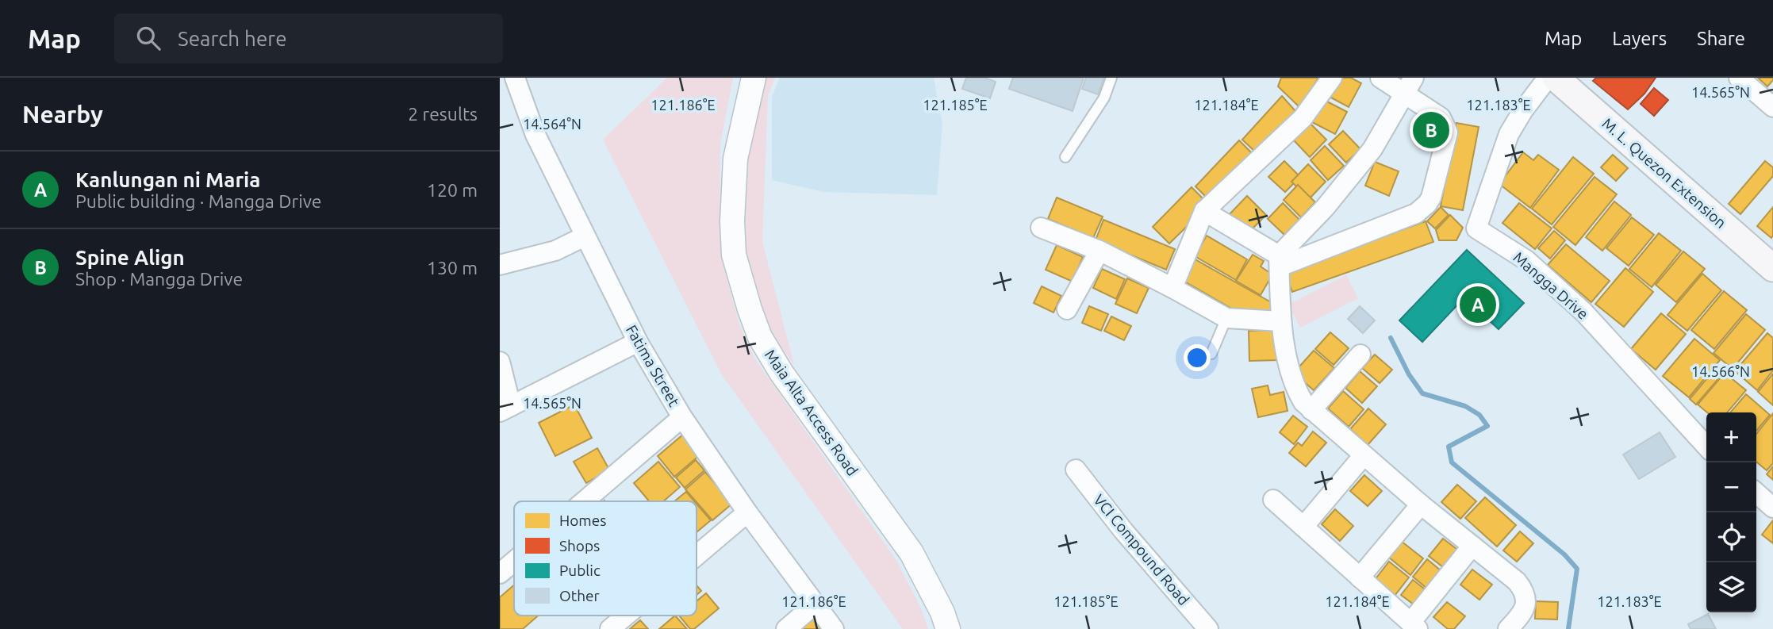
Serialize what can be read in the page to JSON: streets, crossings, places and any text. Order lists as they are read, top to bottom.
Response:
{
  "streets": {
    "main road": ["M. L. Quezon Extension"],
    "street": [
      "Mangga Drive",
      "Fatima Street",
      "Maia Alta Access Road",
      "VCI Compound Road"
    ]
  },
  "legend": [
    "Homes",
    "Shops",
    "Public",
    "Other"
  ],
  "page": {
    "header": "Map",
    "search": "Search here",
    "nav": ["Map", "Layers", "Share"],
    "heading": ["Nearby", "2 results"],
    "pins": ["B", "A"],
    "list": [
      {
        "mark": "A",
        "name": "Kanlungan ni Maria",
        "note": "Public building · Mangga Drive",
        "value": "120 m"
      },
      {
        "mark": "B",
        "name": "Spine Align",
        "note": "Shop · Mangga Drive",
        "value": "130 m"
      }
    ],
    "map_buttons": ["+", "−"]
  },
  "coordinates": [
    "14.565°N",
    "121.184°E",
    "121.183°E",
    "121.186°E",
    "121.185°E",
    "14.564°N",
    "14.566°N"
  ]
}
